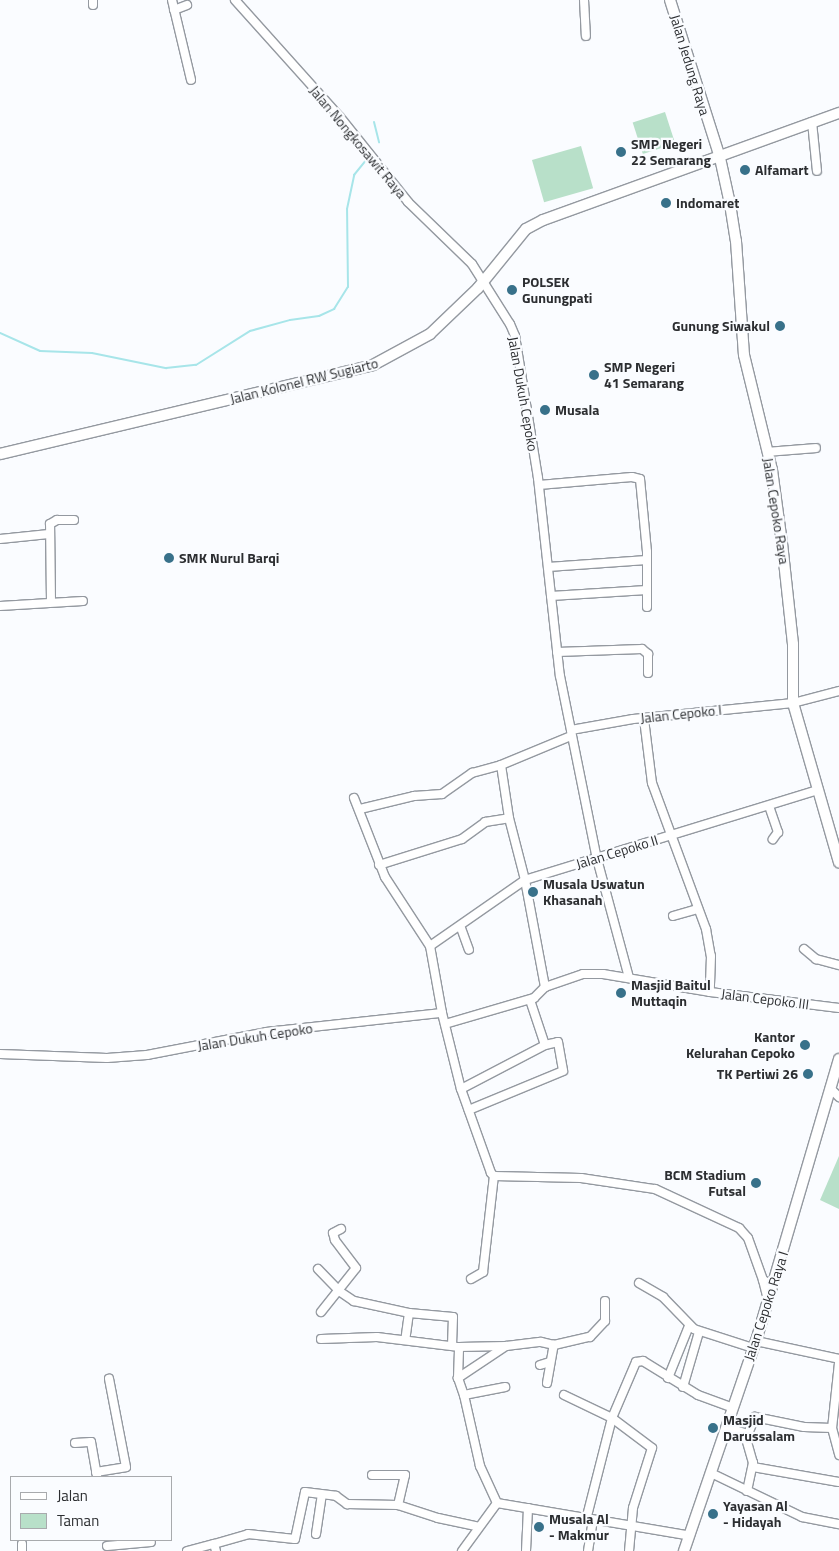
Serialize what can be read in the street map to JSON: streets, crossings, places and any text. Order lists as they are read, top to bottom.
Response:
{
  "streets": {
    "main road": [
      "Jalan Jedung Raya",
      "Jalan Kolonel RW Sugiarto",
      "Jalan Cepoko Raya",
      "Jalan Cepoko Raya I"
    ],
    "street": [
      "Jalan Nongkosawit Raya",
      "Jalan Dukuh Cepoko",
      "Jalan Cepoko I",
      "Jalan Cepoko II",
      "Jalan Cepoko III"
    ]
  },
  "crossings": [
    ["Jalan Jedung Raya", "Jalan Kolonel RW Sugiarto"],
    ["Jalan Jedung Raya", "Jalan Cepoko Raya"],
    ["Jalan Nongkosawit Raya", "Jalan Kolonel RW Sugiarto"],
    ["Jalan Nongkosawit Raya", "Jalan Dukuh Cepoko"],
    ["Jalan Kolonel RW Sugiarto", "Jalan Dukuh Cepoko"],
    ["Jalan Kolonel RW Sugiarto", "Jalan Cepoko Raya"],
    ["Jalan Dukuh Cepoko", "Jalan Cepoko I"],
    ["Jalan Dukuh Cepoko", "Jalan Cepoko II"],
    ["Jalan Dukuh Cepoko", "Jalan Cepoko III"],
    ["Jalan Cepoko Raya", "Jalan Cepoko I"],
    ["Jalan Cepoko Raya", "Jalan Cepoko II"]
  ],
  "places": [
    "SMP Negeri 22 Semarang",
    "Alfamart",
    "Indomaret",
    "POLSEK Gunungpati",
    "Gunung Siwakul",
    "SMP Negeri 41 Semarang",
    "Musala",
    "SMK Nurul Barqi",
    "Musala Uswatun Khasanah",
    "Masjid Baitul Muttaqin",
    "Kantor Kelurahan Cepoko",
    "TK Pertiwi 26",
    "BCM Stadium Futsal",
    "Masjid Darussalam",
    "Yayasan Al - Hidayah",
    "Musala Al - Makmur"
  ],
  "legend": ["Jalan", "Taman"]
}
